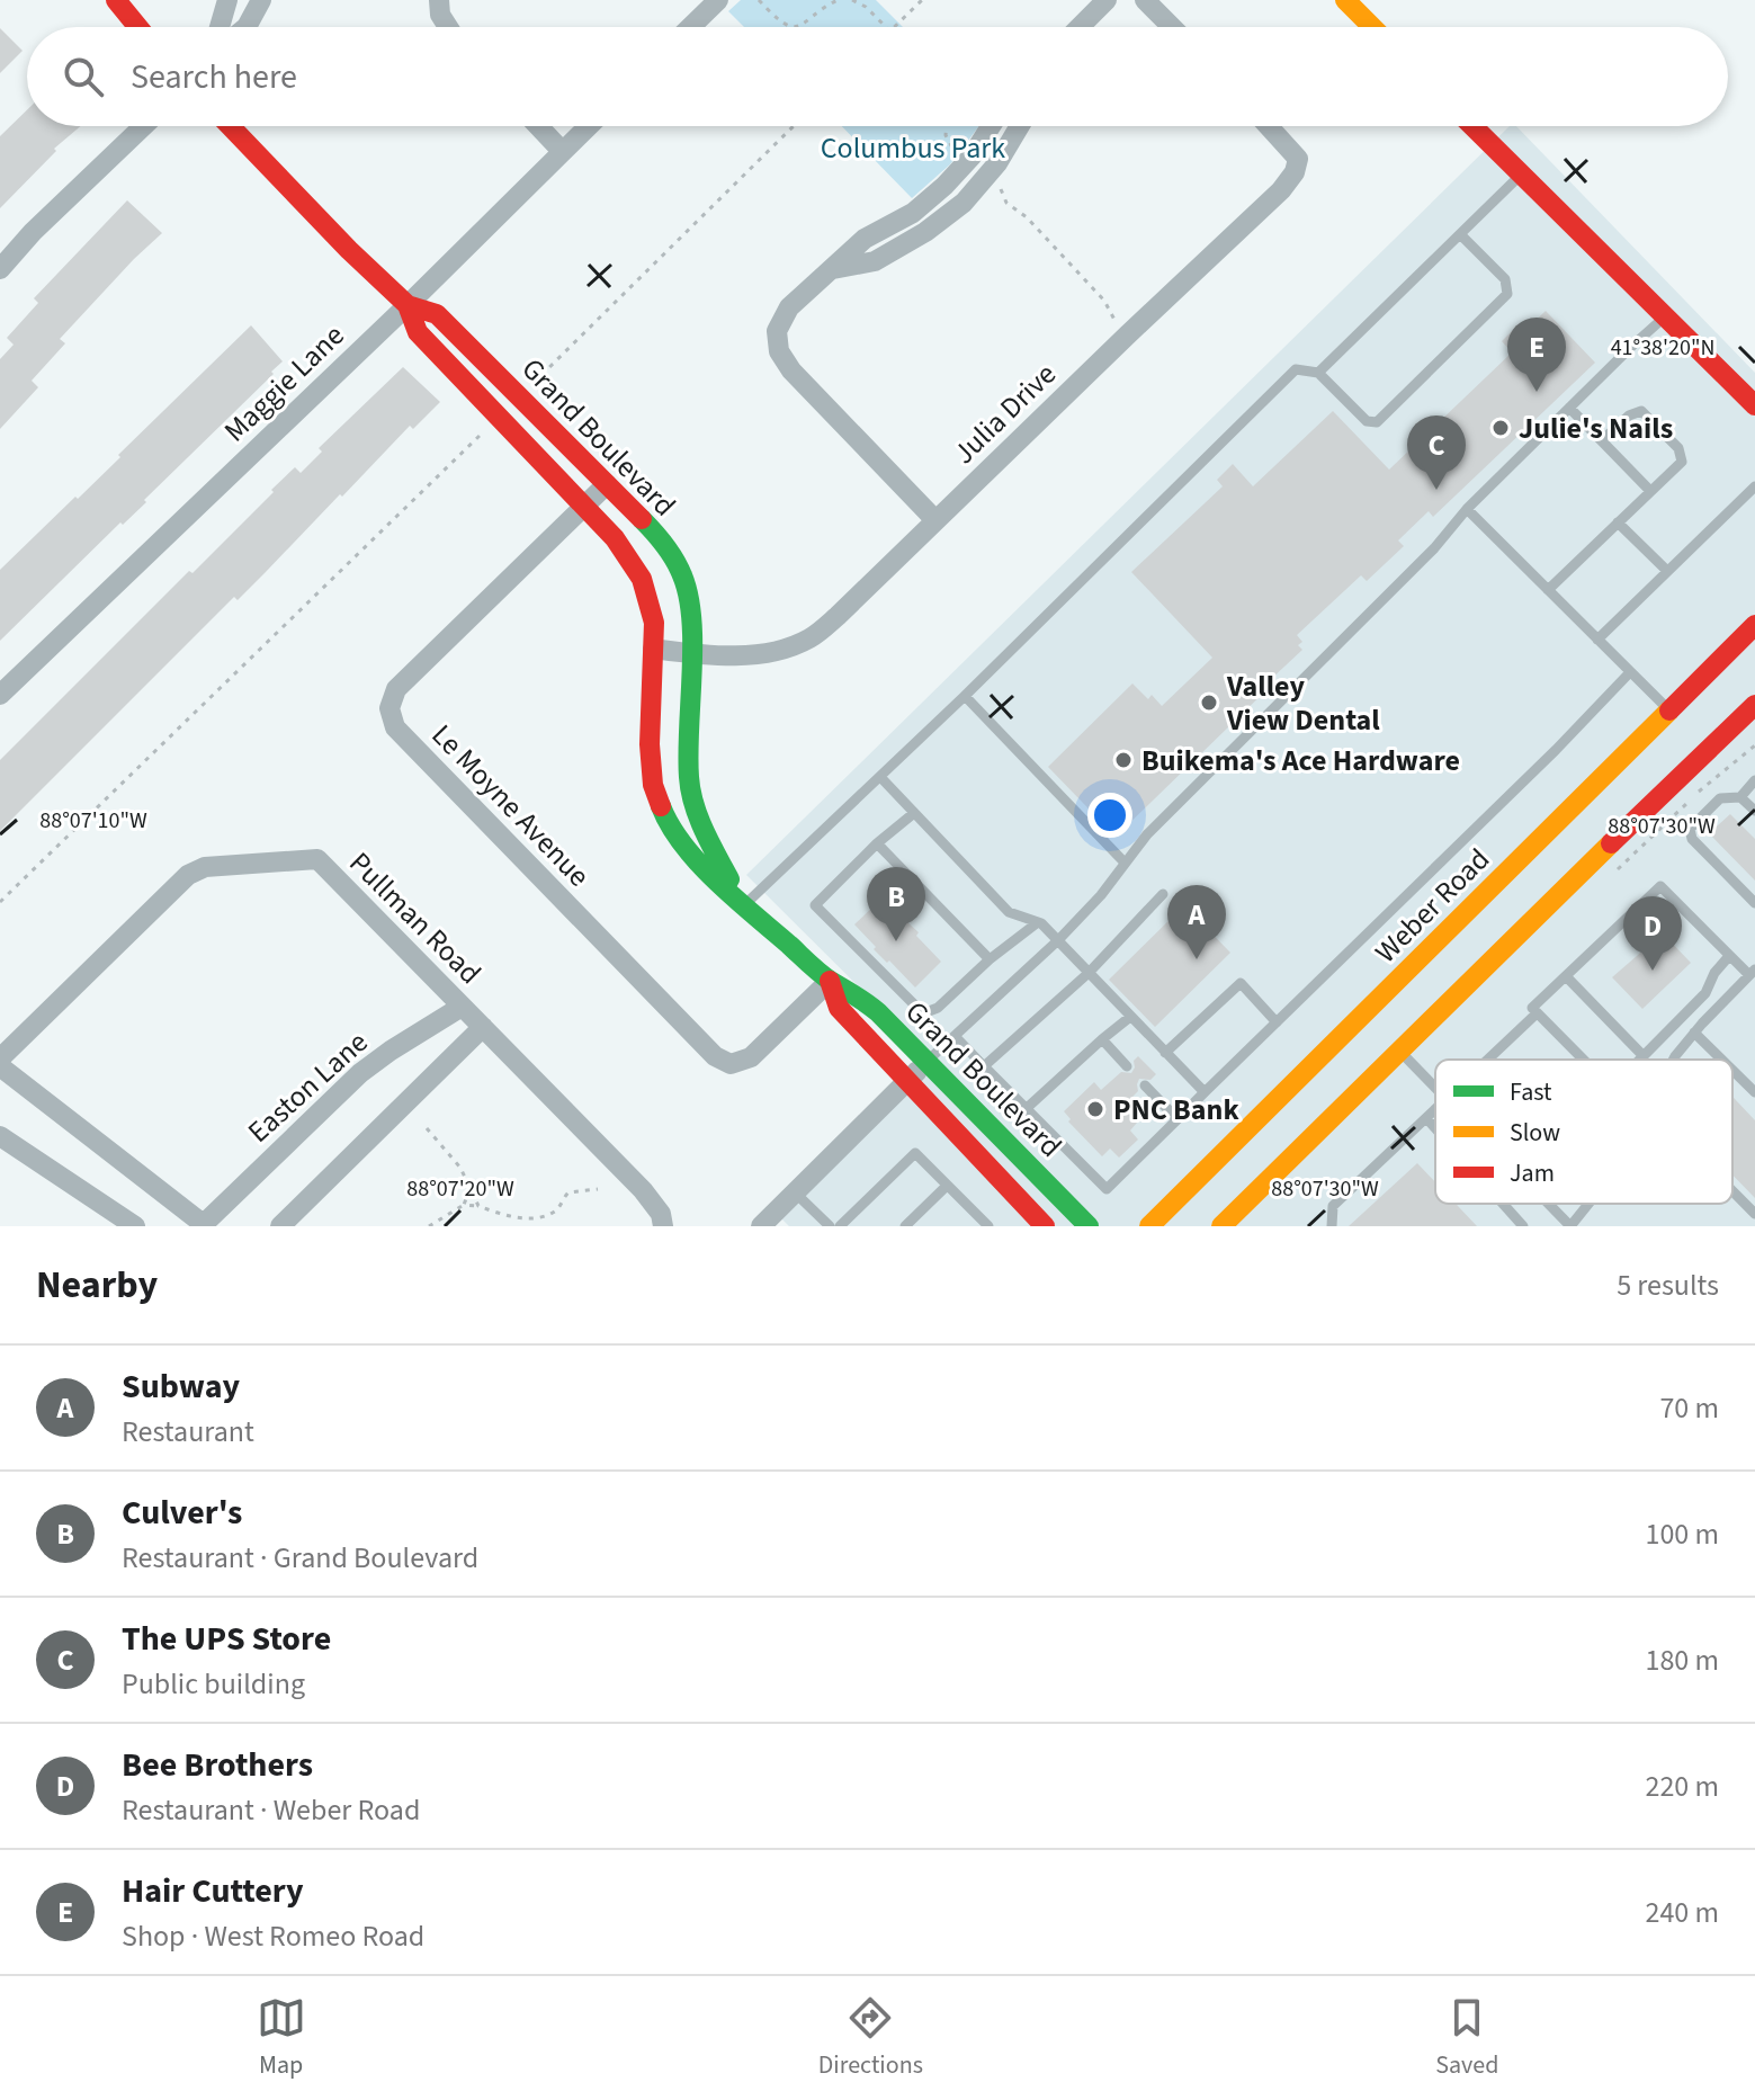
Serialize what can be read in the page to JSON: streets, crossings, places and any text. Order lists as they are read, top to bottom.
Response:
{
  "streets": {
    "street": [
      "Maggie Lane",
      "Julia Drive",
      "Grand Boulevard",
      "Le Moyne Avenue",
      "Weber Road",
      "Pullman Road",
      "Easton Lane"
    ]
  },
  "crossings": [
    ["Maggie Lane", "Grand Boulevard"],
    ["Julia Drive", "Grand Boulevard"],
    ["Grand Boulevard", "Le Moyne Avenue"],
    ["Pullman Road", "Easton Lane"]
  ],
  "parks": ["Columbus Park"],
  "places": [
    "Julie's Nails",
    "Valley View Dental",
    "Buikema's Ace Hardware",
    "PNC Bank"
  ],
  "legend": ["Fast", "Slow", "Jam"],
  "page": {
    "search": "Search here",
    "pins": [
      "E",
      "C",
      "B",
      "A",
      "D"
    ],
    "heading": ["Nearby", "5 results"],
    "list": [
      {
        "mark": "A",
        "name": "Subway",
        "note": "Restaurant",
        "value": "70 m"
      },
      {
        "mark": "B",
        "name": "Culver's",
        "note": "Restaurant · Grand Boulevard",
        "value": "100 m"
      },
      {
        "mark": "C",
        "name": "The UPS Store",
        "note": "Public building",
        "value": "180 m"
      },
      {
        "mark": "D",
        "name": "Bee Brothers",
        "note": "Restaurant · Weber Road",
        "value": "220 m"
      },
      {
        "mark": "E",
        "name": "Hair Cuttery",
        "note": "Shop · West Romeo Road",
        "value": "240 m"
      }
    ],
    "nav": ["Map", "Directions", "Saved"]
  },
  "coordinates": [
    "41°38'20\"N",
    "88°07'10\"W",
    "88°07'30\"W",
    "88°07'20\"W"
  ]
}
